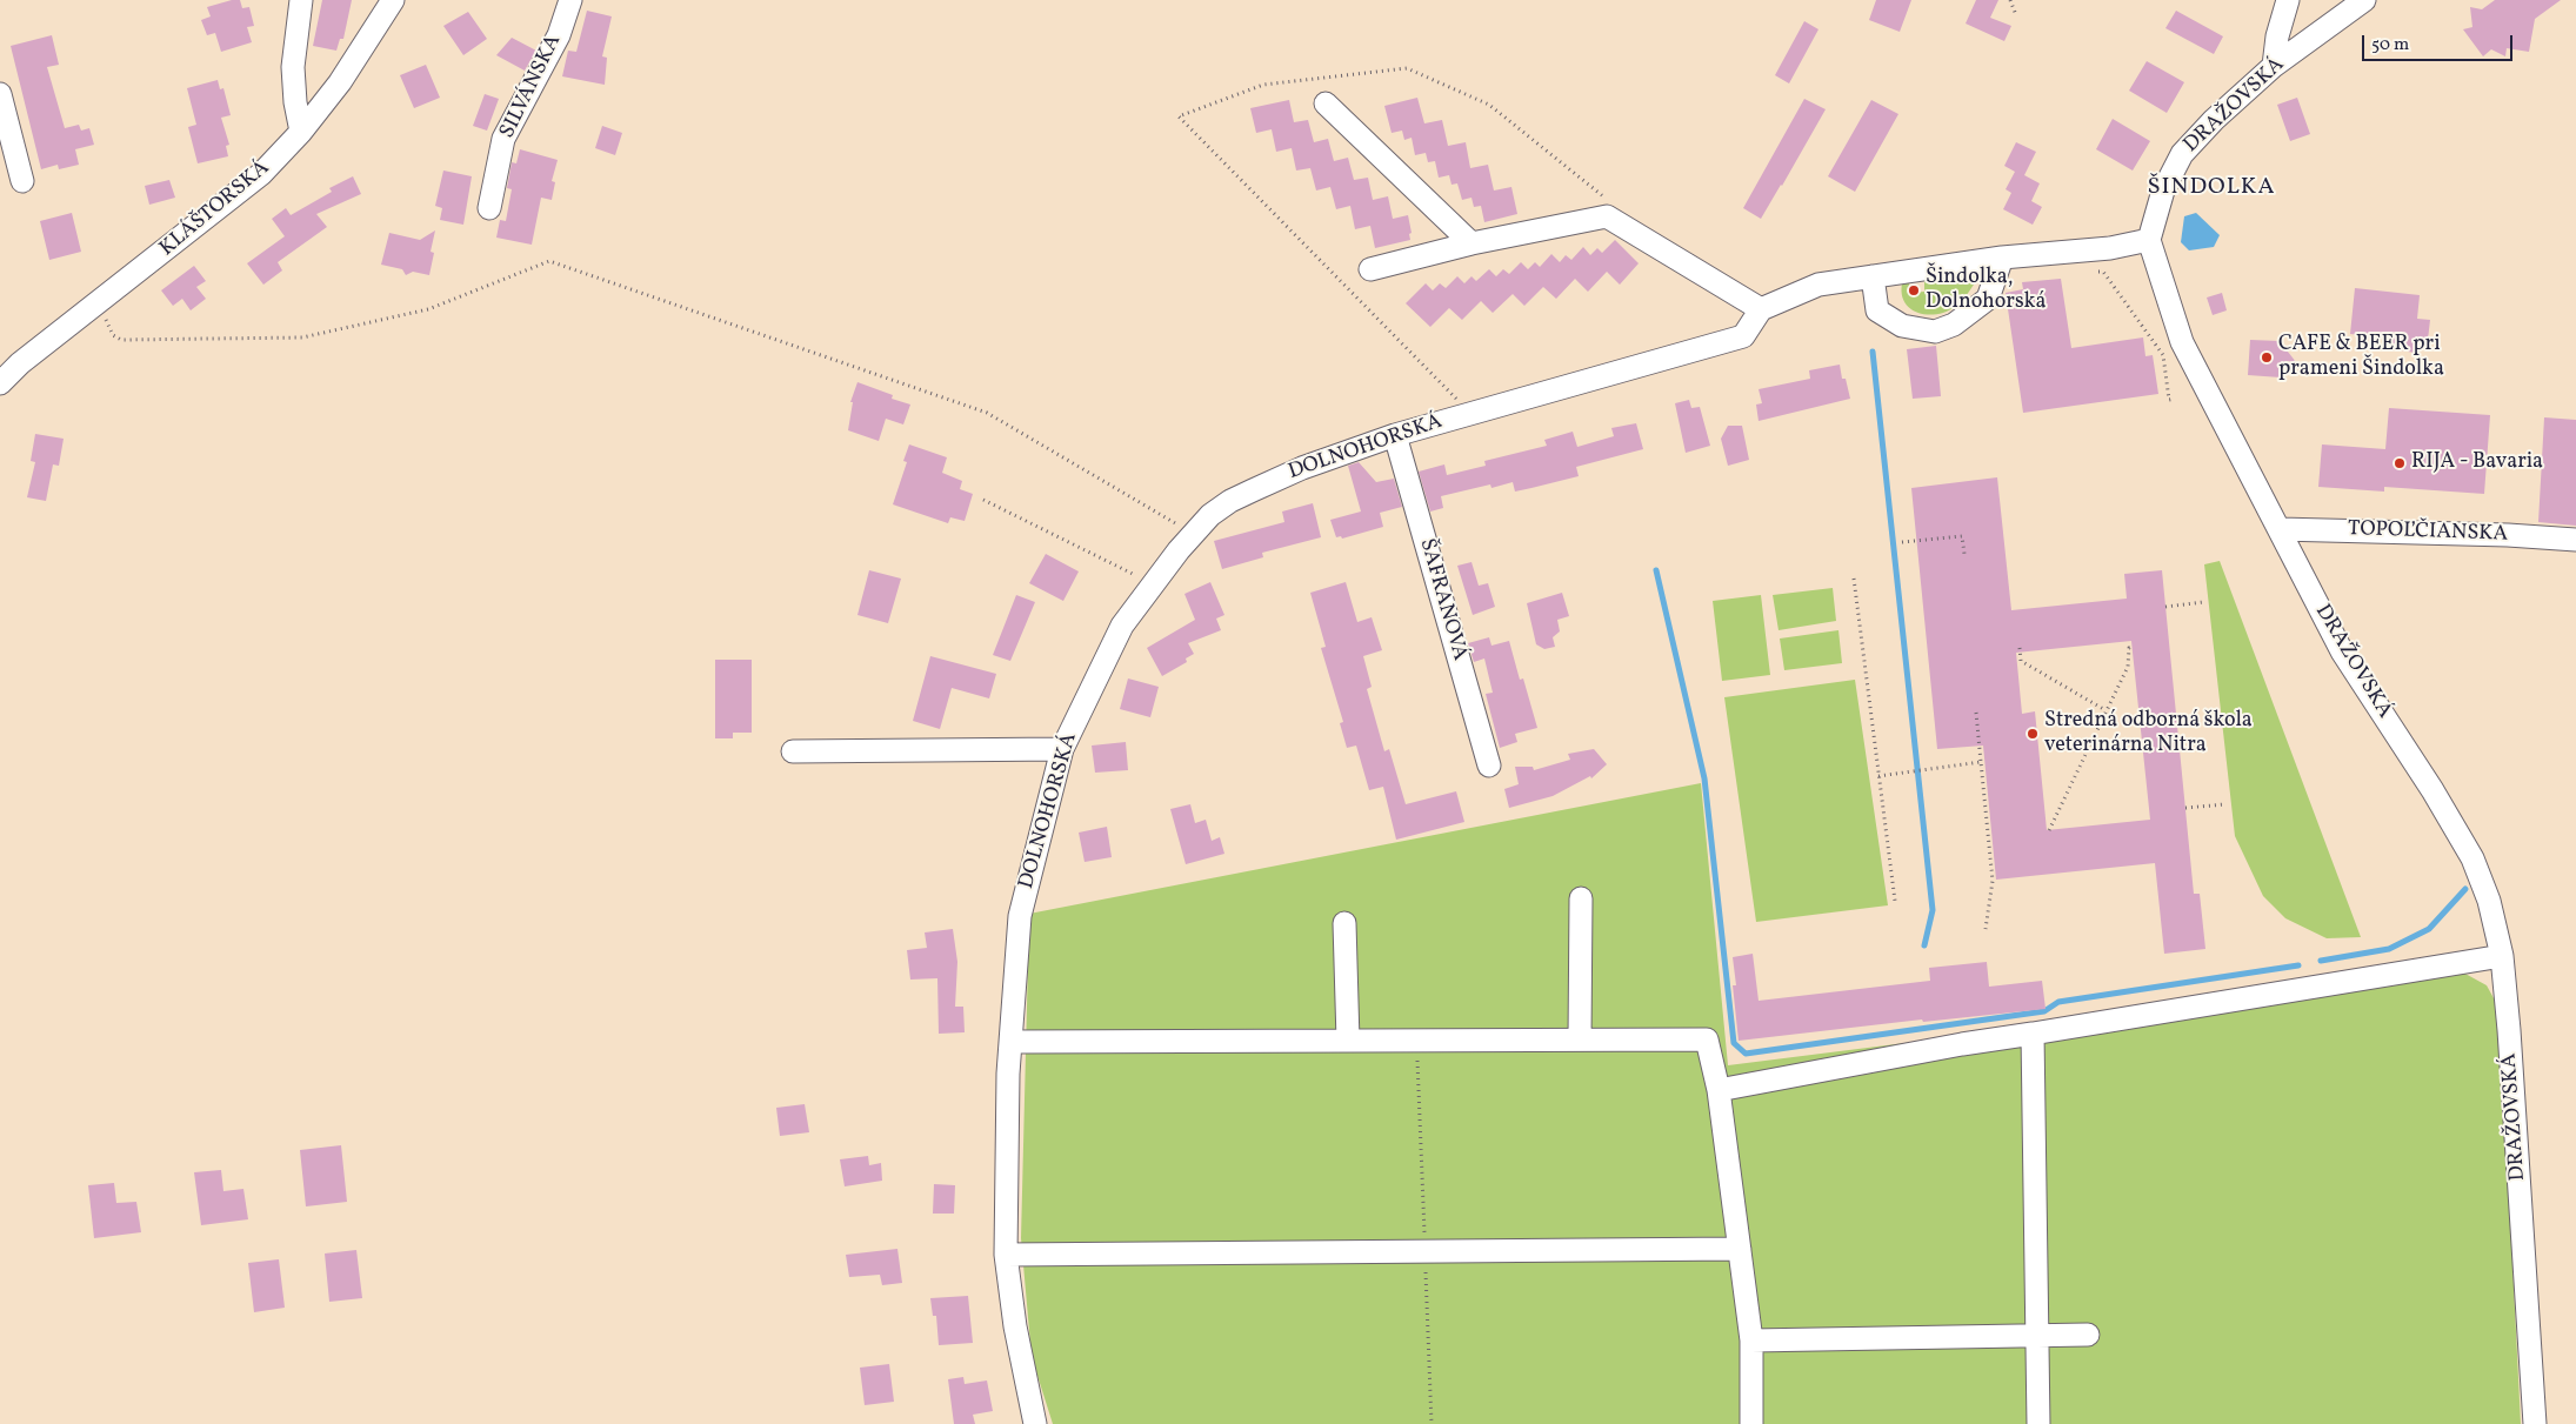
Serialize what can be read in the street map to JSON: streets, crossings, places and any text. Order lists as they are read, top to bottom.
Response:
{
  "streets": {
    "street": [
      "SILVÁNSKA",
      "DRAŽOVSKÁ",
      "KLÁŠTORSKÁ",
      "DOLNOHORSKÁ",
      "TOPOĽČIANSKA",
      "ŠAFRANOVÁ"
    ]
  },
  "crossings": [
    ["DRAŽOVSKÁ", "TOPOĽČIANSKA"],
    ["DOLNOHORSKÁ", "ŠAFRANOVÁ"]
  ],
  "districts": ["ŠINDOLKA"],
  "places": [
    "Šindolka, Dolnohorská",
    "CAFE & BEER pri prameni Šindolka",
    "RIJA - Bavaria",
    "Stredná odborná škola veterinárna Nitra"
  ],
  "scale_bar": "50 m"
}
